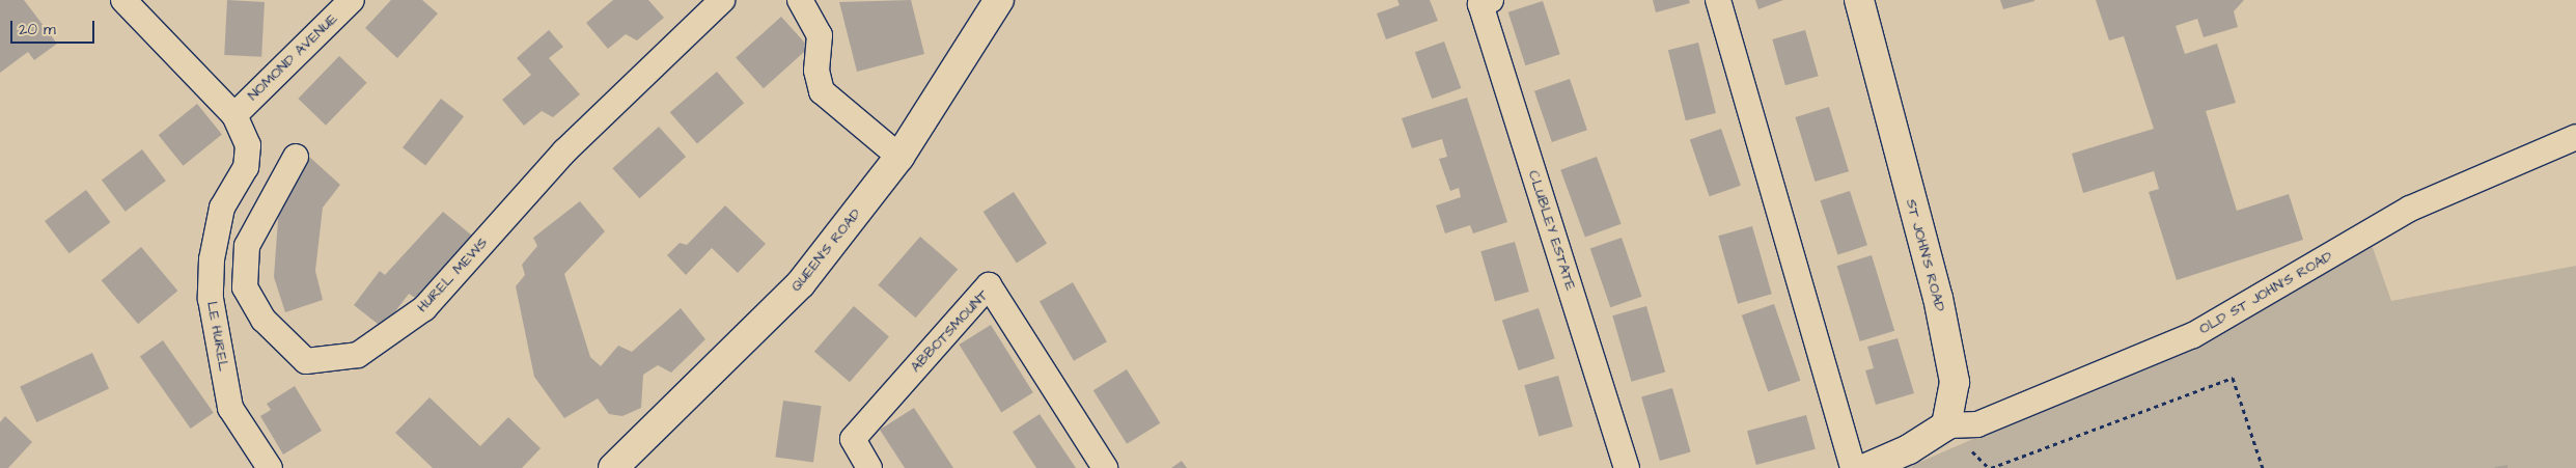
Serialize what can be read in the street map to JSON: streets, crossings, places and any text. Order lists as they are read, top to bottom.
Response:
{
  "streets": {
    "main road": ["QUEEN'S ROAD", "ST JOHN'S ROAD"],
    "street": [
      "NOMOND AVENUE",
      "CLUBLEY ESTATE",
      "HUREL MEWS",
      "OLD ST JOHN'S ROAD",
      "ABBOTSMOUNT",
      "LE HUREL"
    ]
  },
  "crossings": [
    ["NOMOND AVENUE", "LE HUREL"],
    ["ST JOHN'S ROAD", "OLD ST JOHN'S ROAD"]
  ],
  "scale_bar": "20 m"
}
